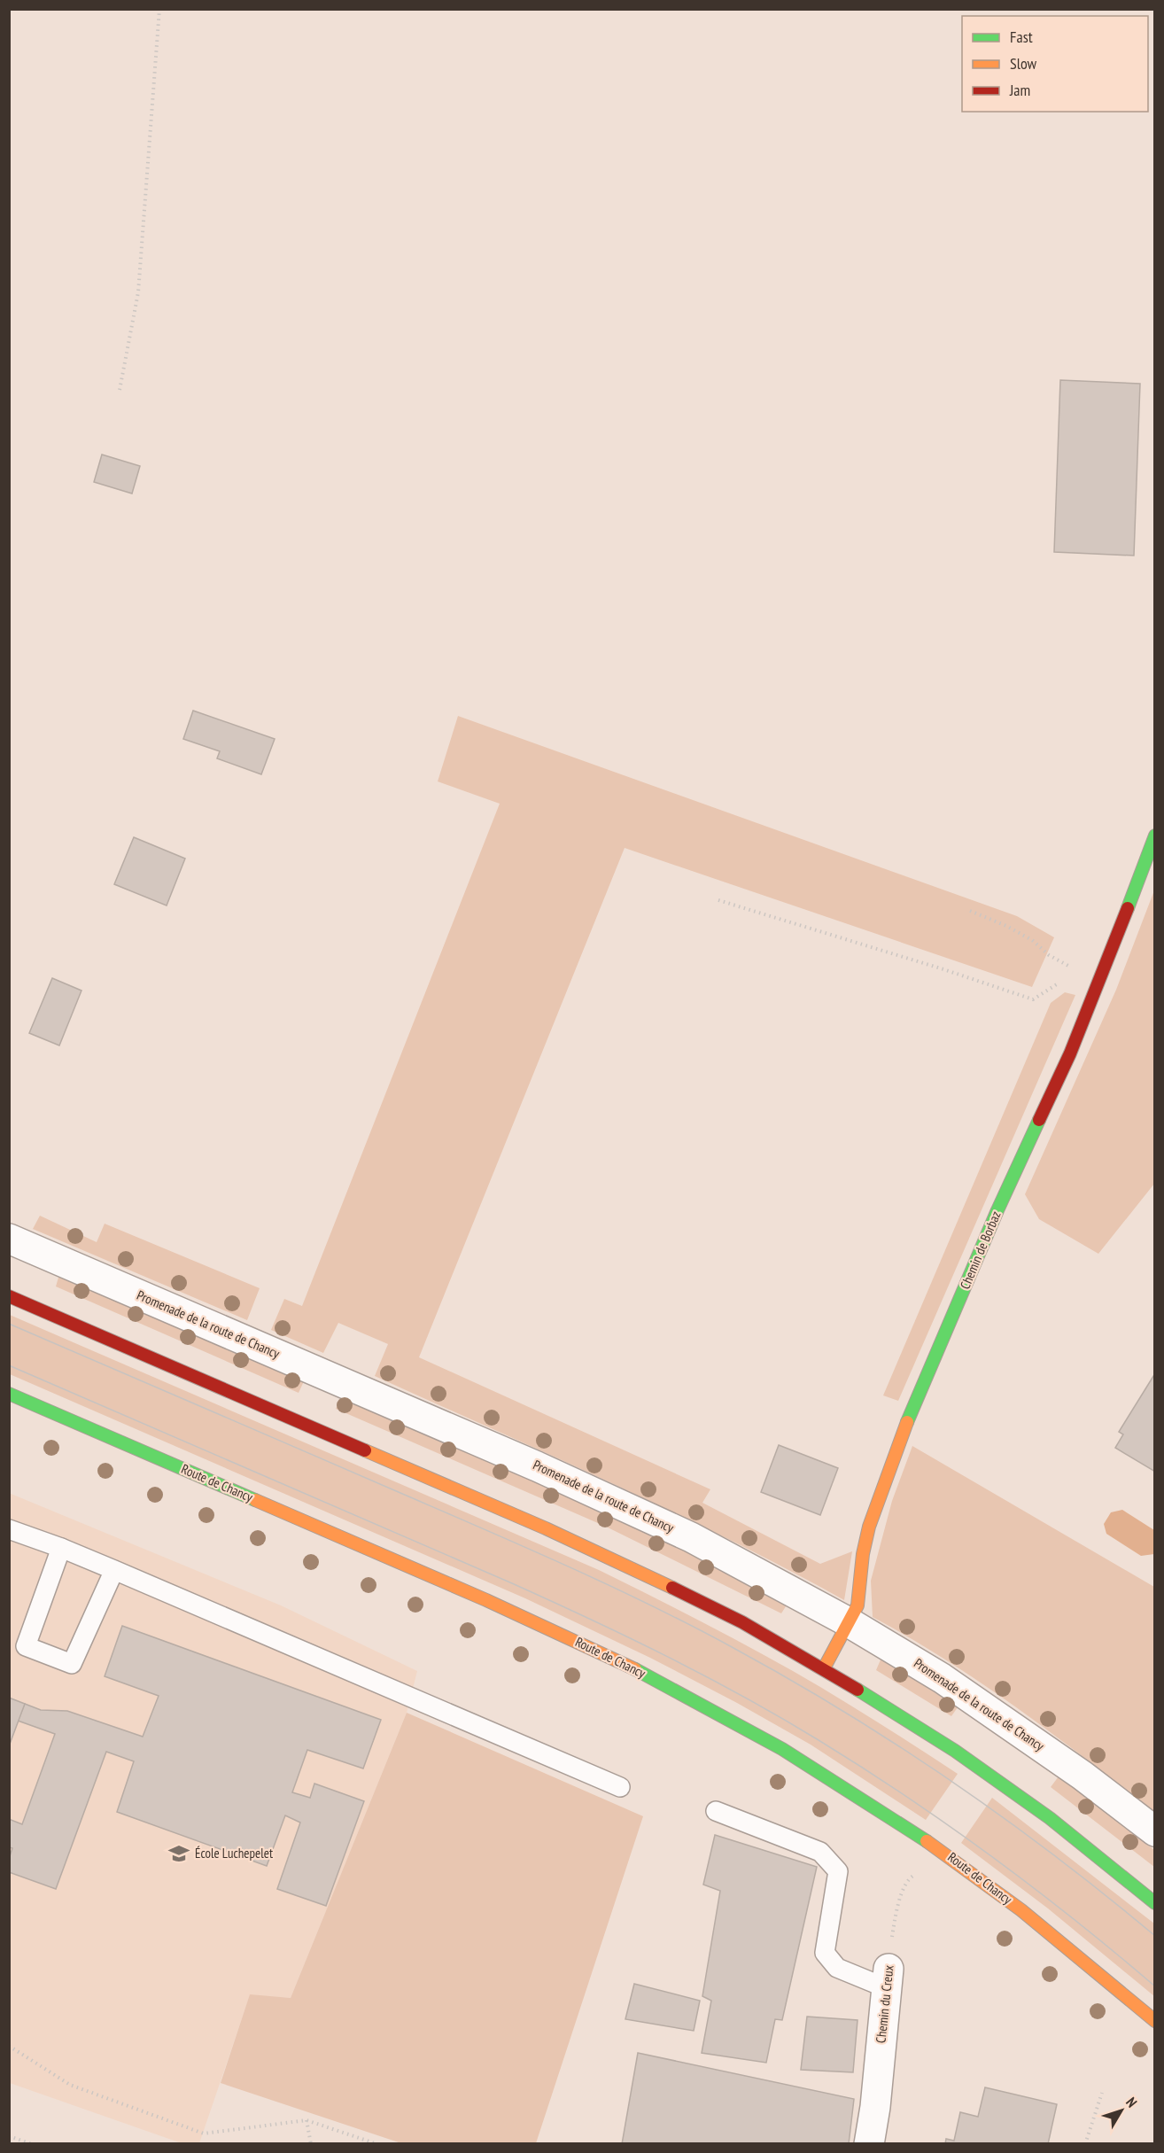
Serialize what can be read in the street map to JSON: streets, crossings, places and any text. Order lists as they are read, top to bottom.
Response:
{
  "streets": {
    "main road": ["Chemin de Borbaz", "Route de Chancy"],
    "street": ["Promenade de la route de Chancy", "Chemin du Creux"]
  },
  "crossings": [
    ["Chemin de Borbaz", "Promenade de la route de Chancy"]
  ],
  "places": {
    "school or university": ["École Luchepelet"]
  },
  "legend": ["Fast", "Slow", "Jam"],
  "north": "top right"
}
